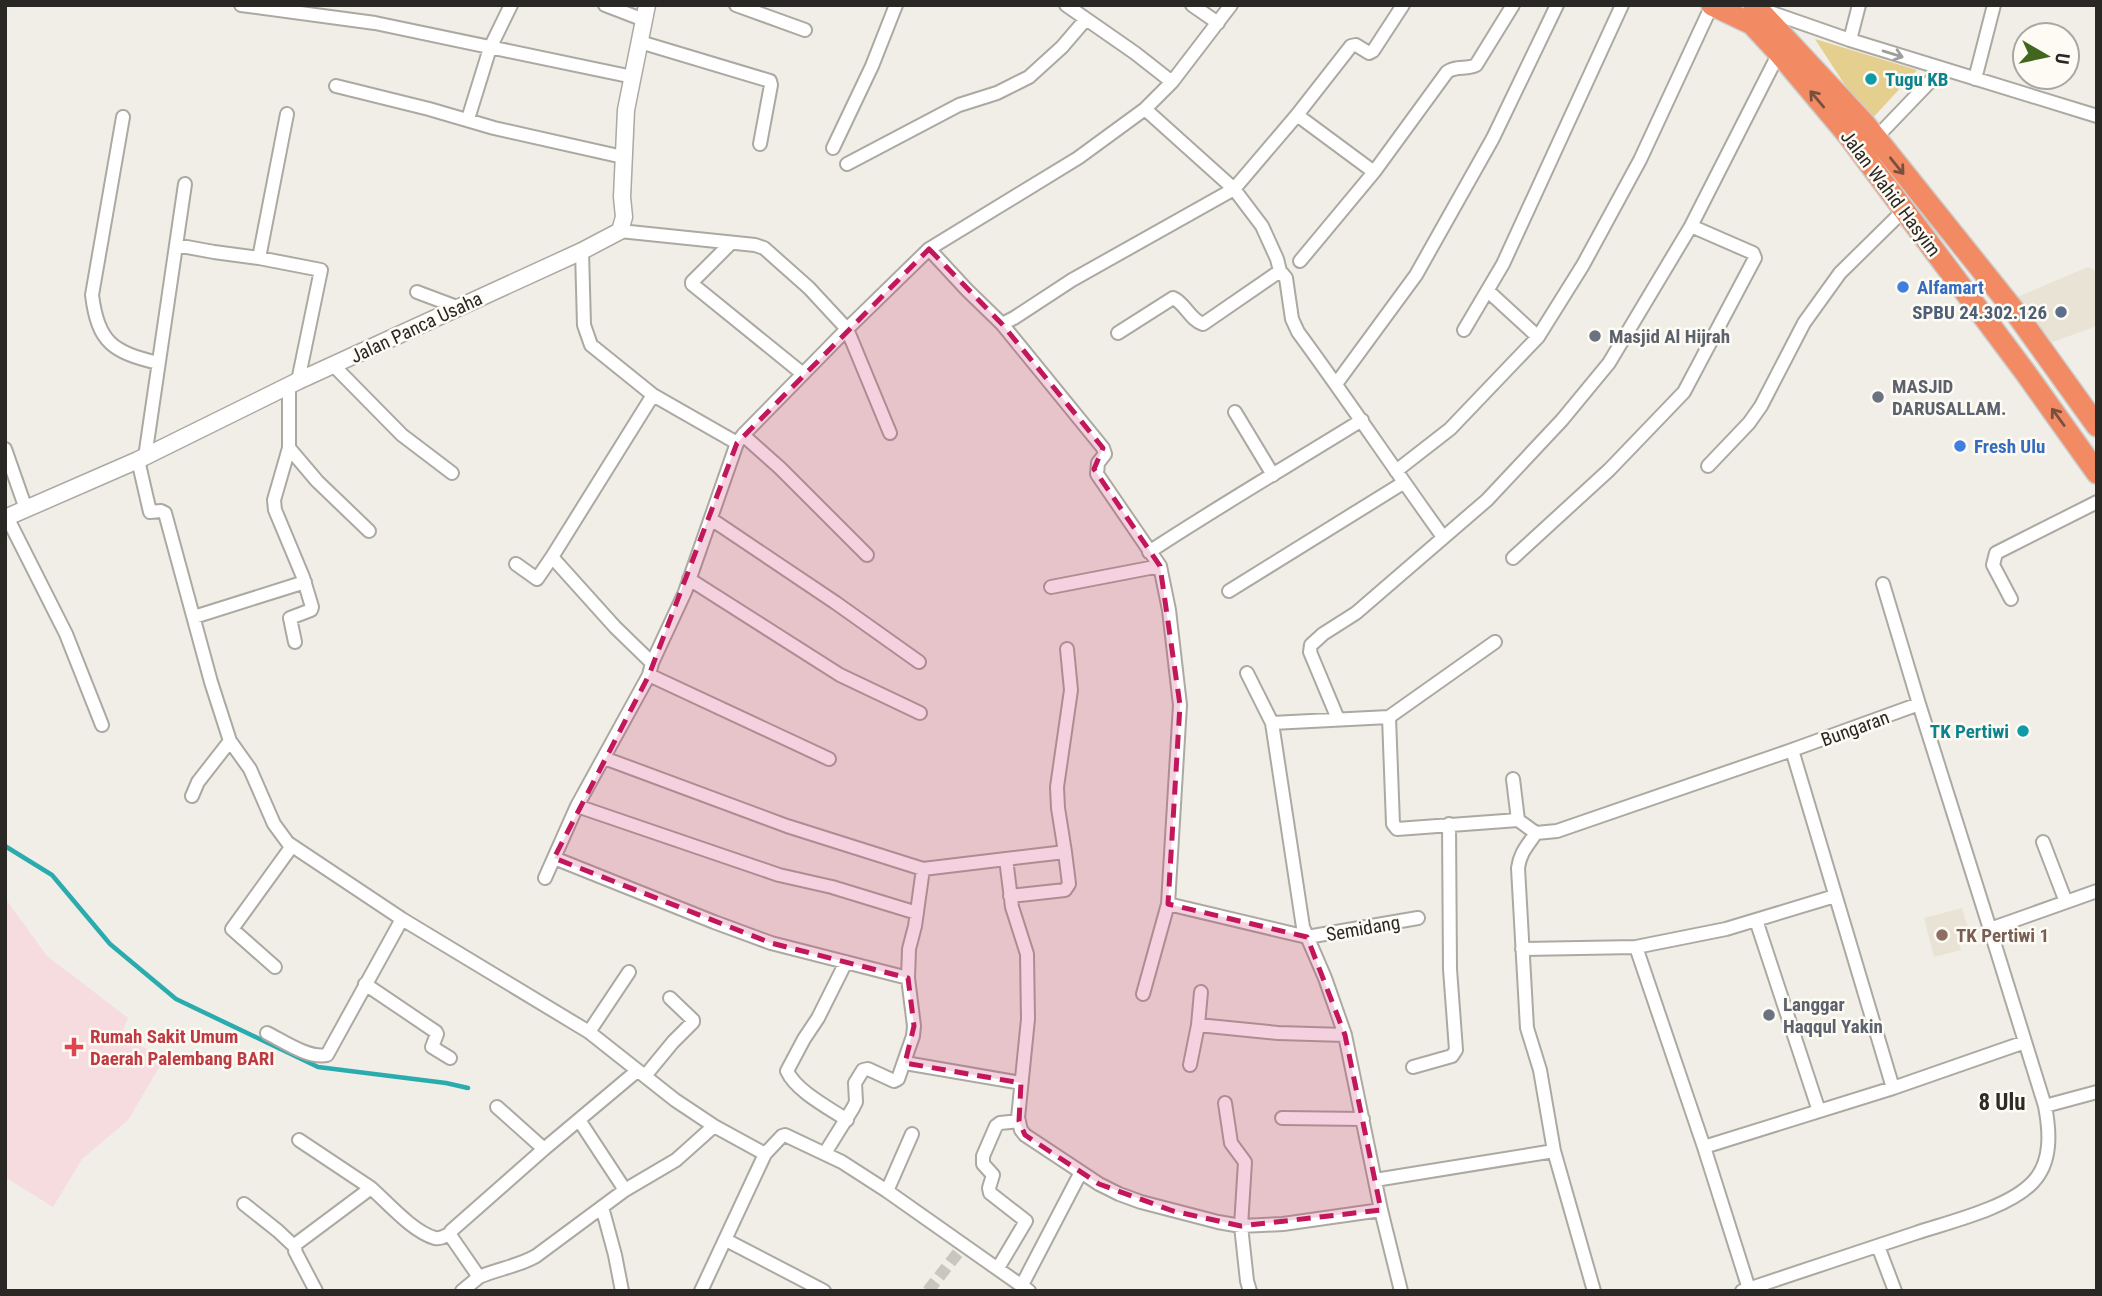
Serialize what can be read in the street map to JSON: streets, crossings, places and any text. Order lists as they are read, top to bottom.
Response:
{
  "streets": {
    "highway": ["Jalan Wahid Hasyim"],
    "street": ["Jalan Panca Usaha", "Bungaran", "Semidang"]
  },
  "districts": ["8 Ulu"],
  "places": {
    "other": [
      "Tugu KB",
      "Alfamart",
      "SPBU 24.302.126",
      "Masjid Al Hijrah",
      "MASJID DARUSALLAM.",
      "Fresh Ulu",
      "TK Pertiwi",
      "TK Pertiwi 1",
      "Langgar Haqqul Yakin"
    ],
    "health": ["Rumah Sakit Umum Daerah Palembang BARI"]
  },
  "north": "right"
}
